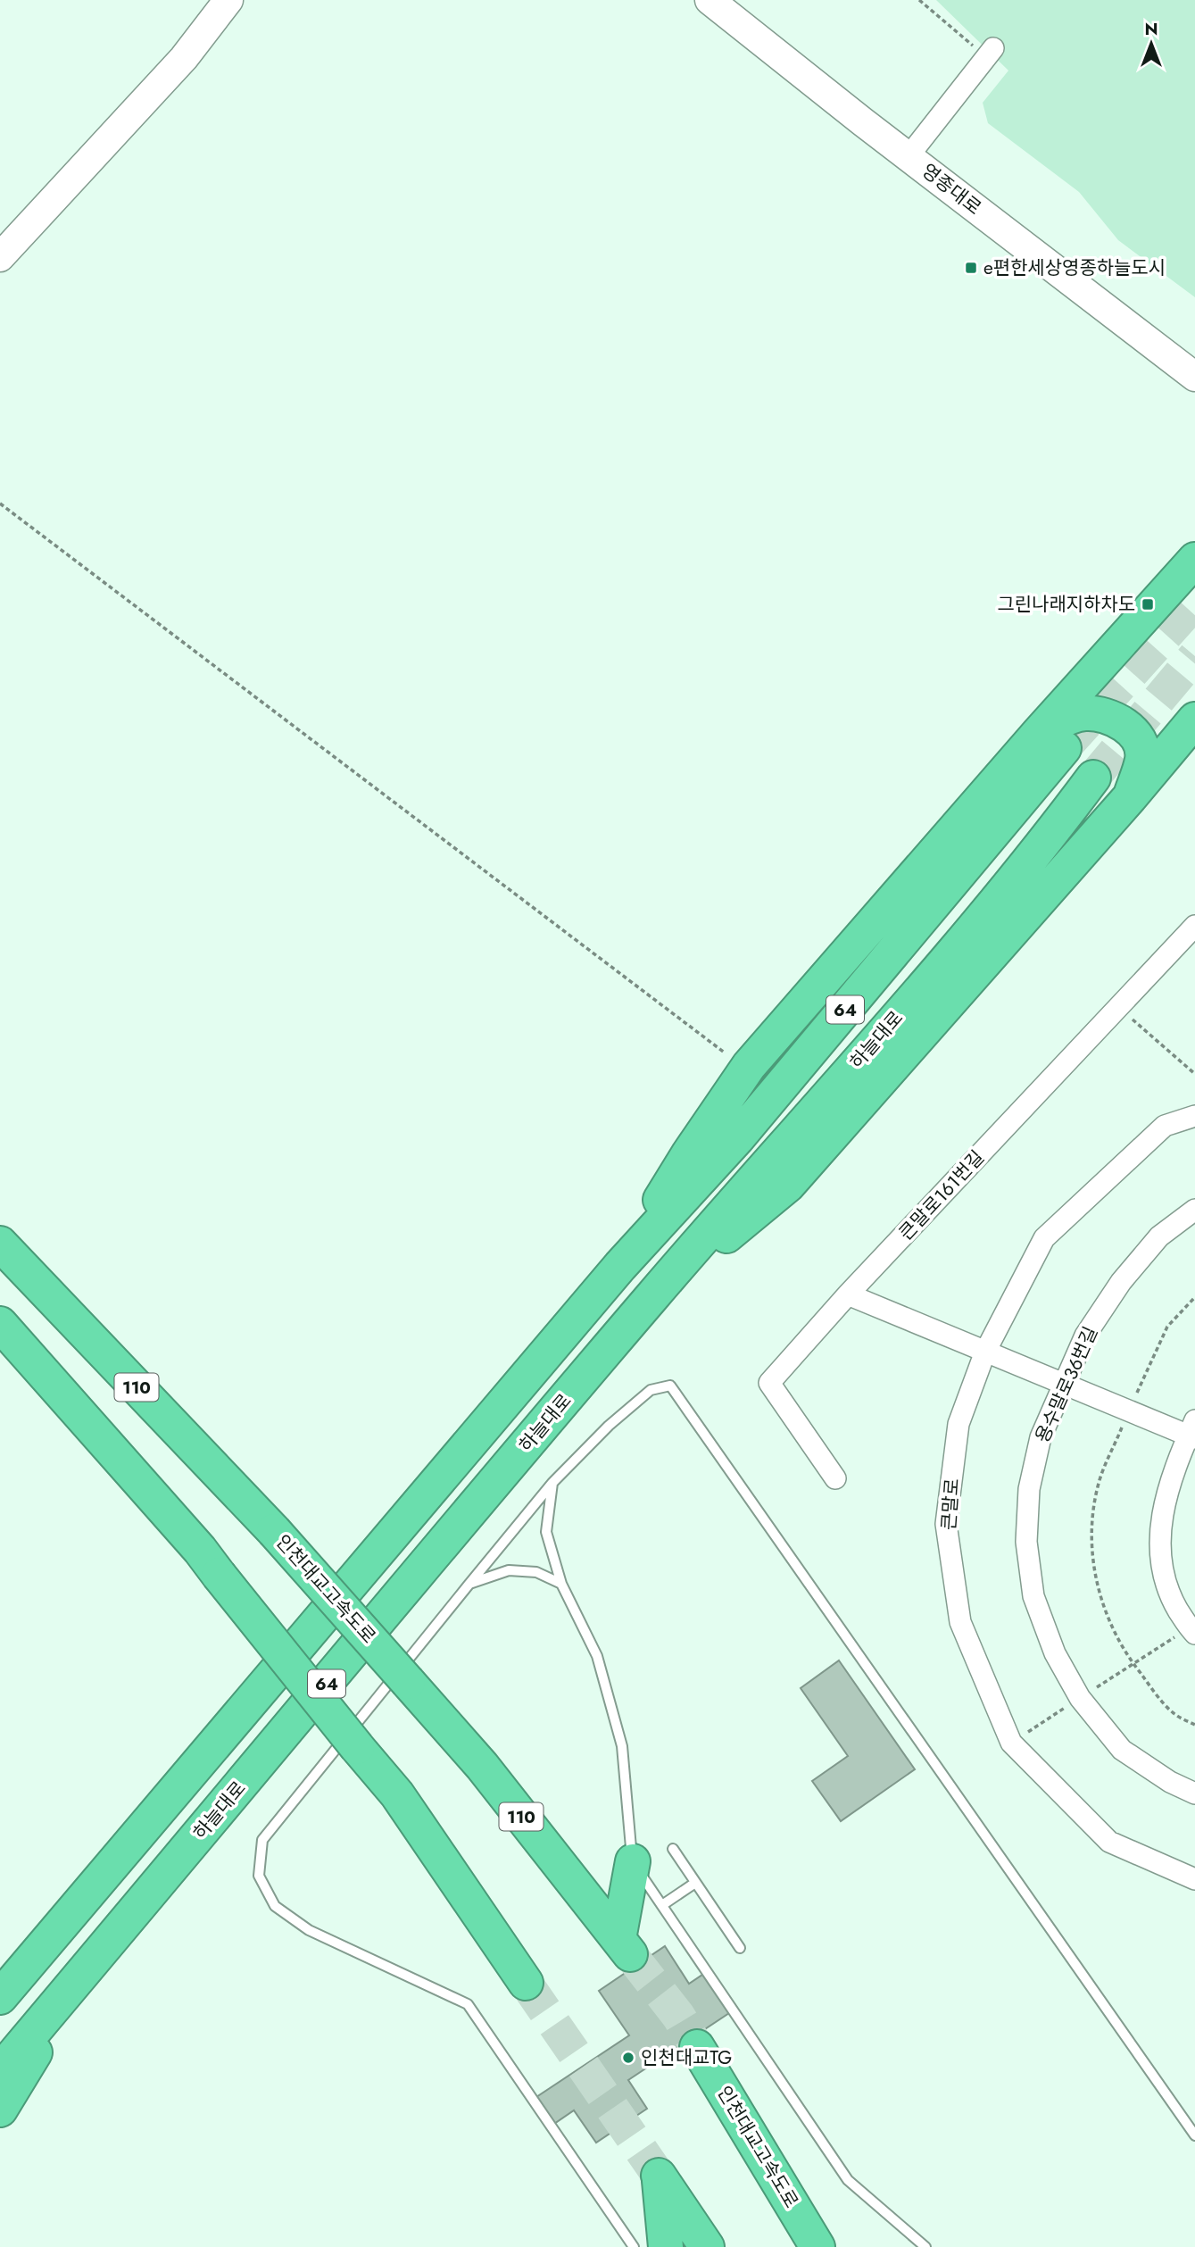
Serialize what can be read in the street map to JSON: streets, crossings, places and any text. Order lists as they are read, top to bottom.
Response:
{
  "streets": {
    "highway": [
      "64",
      "하늘대로",
      "110",
      "인천대교고속도로"
    ],
    "main road": ["영종대로"],
    "street": ["큰말로161번길", "용수말로36번길", "큰말로"]
  },
  "places": {
    "transit": ["e편한세상영종하늘도시", "그린나래지하차도"],
    "other": ["인천대교TG"]
  },
  "north": "top"
}
